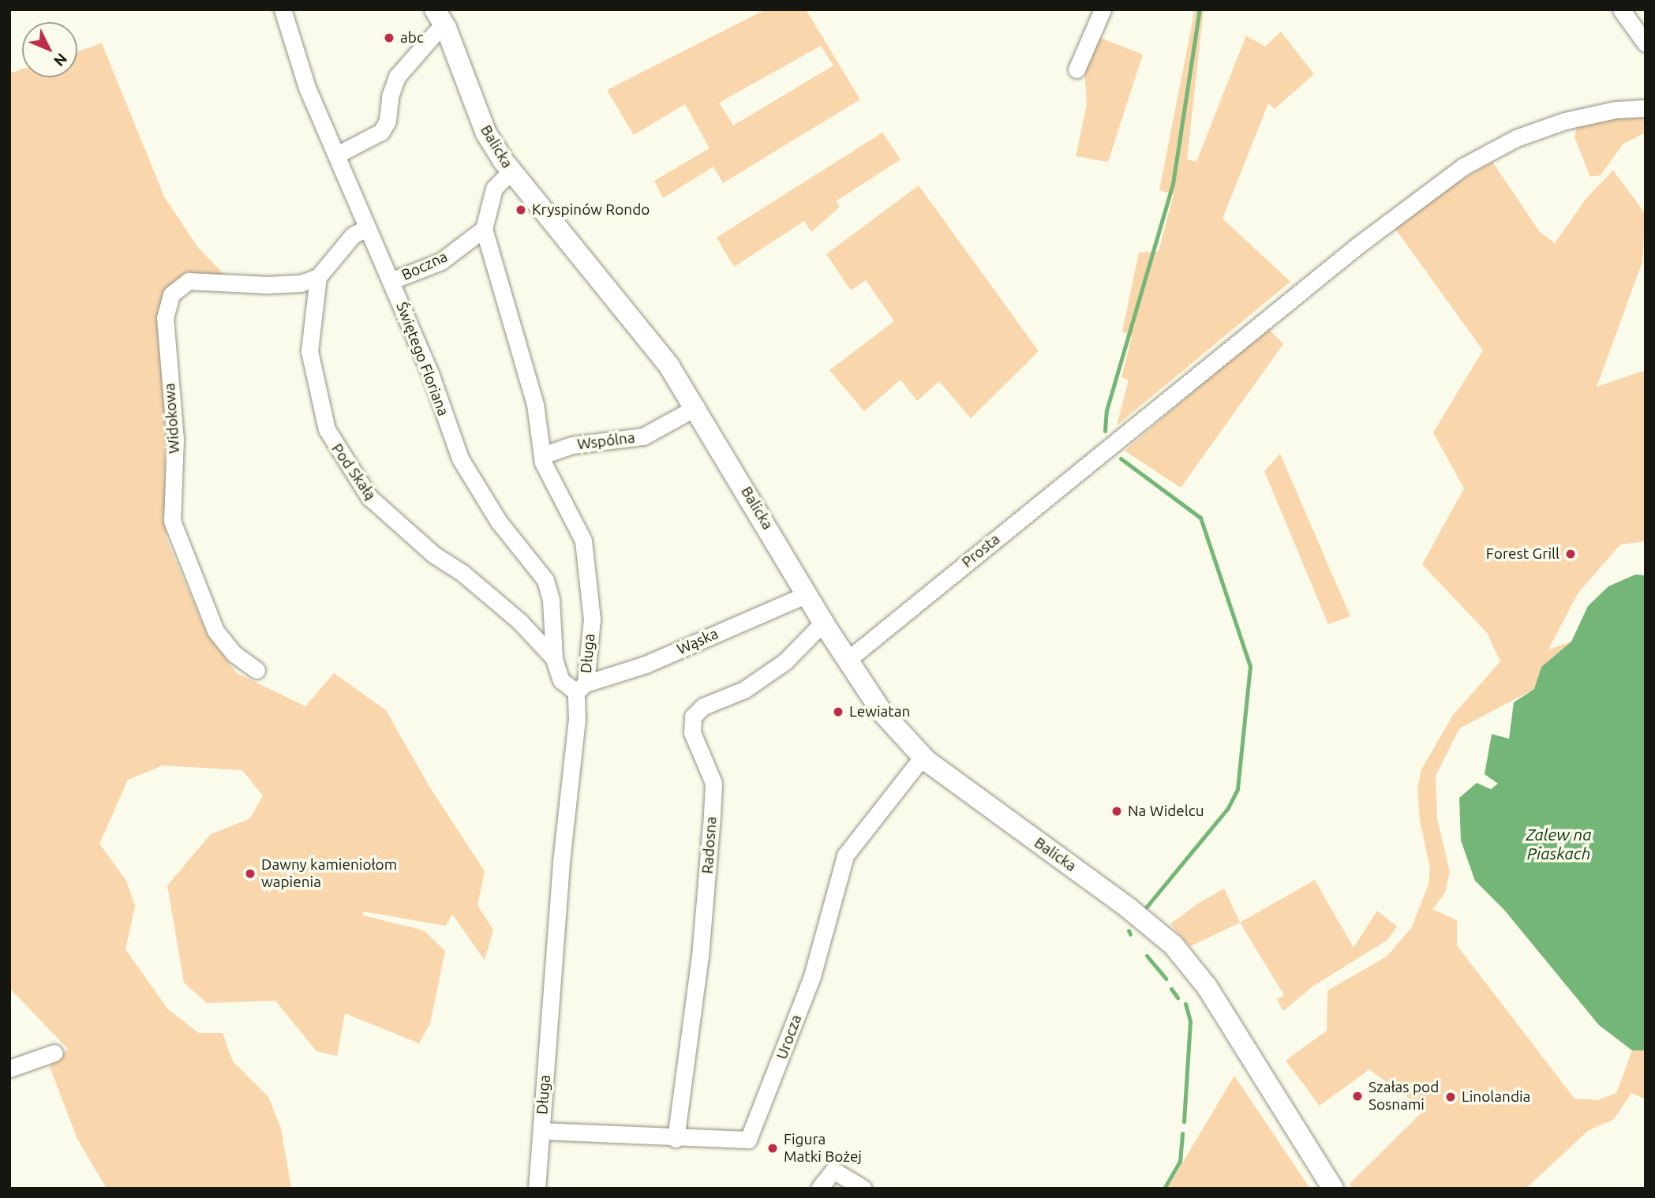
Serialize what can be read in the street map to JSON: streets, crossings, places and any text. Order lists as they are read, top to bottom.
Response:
{
  "streets": {
    "main road": ["Balicka"],
    "street": [
      "Boczna",
      "Świętego Floriana",
      "Widokowa",
      "Wspólna",
      "Pod Skałą",
      "Prosta",
      "Wąska",
      "Długa",
      "Radosna",
      "Urocza"
    ]
  },
  "crossings": [
    ["Balicka", "Wspólna"],
    ["Balicka", "Prosta"],
    ["Balicka", "Wąska"],
    ["Balicka", "Długa"],
    ["Balicka", "Radosna"],
    ["Balicka", "Urocza"],
    ["Boczna", "Świętego Floriana"],
    ["Boczna", "Długa"],
    ["Świętego Floriana", "Pod Skałą"],
    ["Świętego Floriana", "Wąska"],
    ["Świętego Floriana", "Długa"],
    ["Widokowa", "Pod Skałą"],
    ["Wspólna", "Długa"],
    ["Wąska", "Długa"],
    ["Długa", "Urocza"],
    ["Radosna", "Urocza"]
  ],
  "water": ["Zalew na Piaskach"],
  "places": [
    "abc",
    "Kryspinów Rondo",
    "Forest Grill",
    "Lewiatan",
    "Na Widelcu",
    "Dawny kamieniołom wapienia",
    "Szałas pod Sosnami",
    "Linolandia",
    "Figura Matki Bożej"
  ],
  "north": "bottom right"
}
